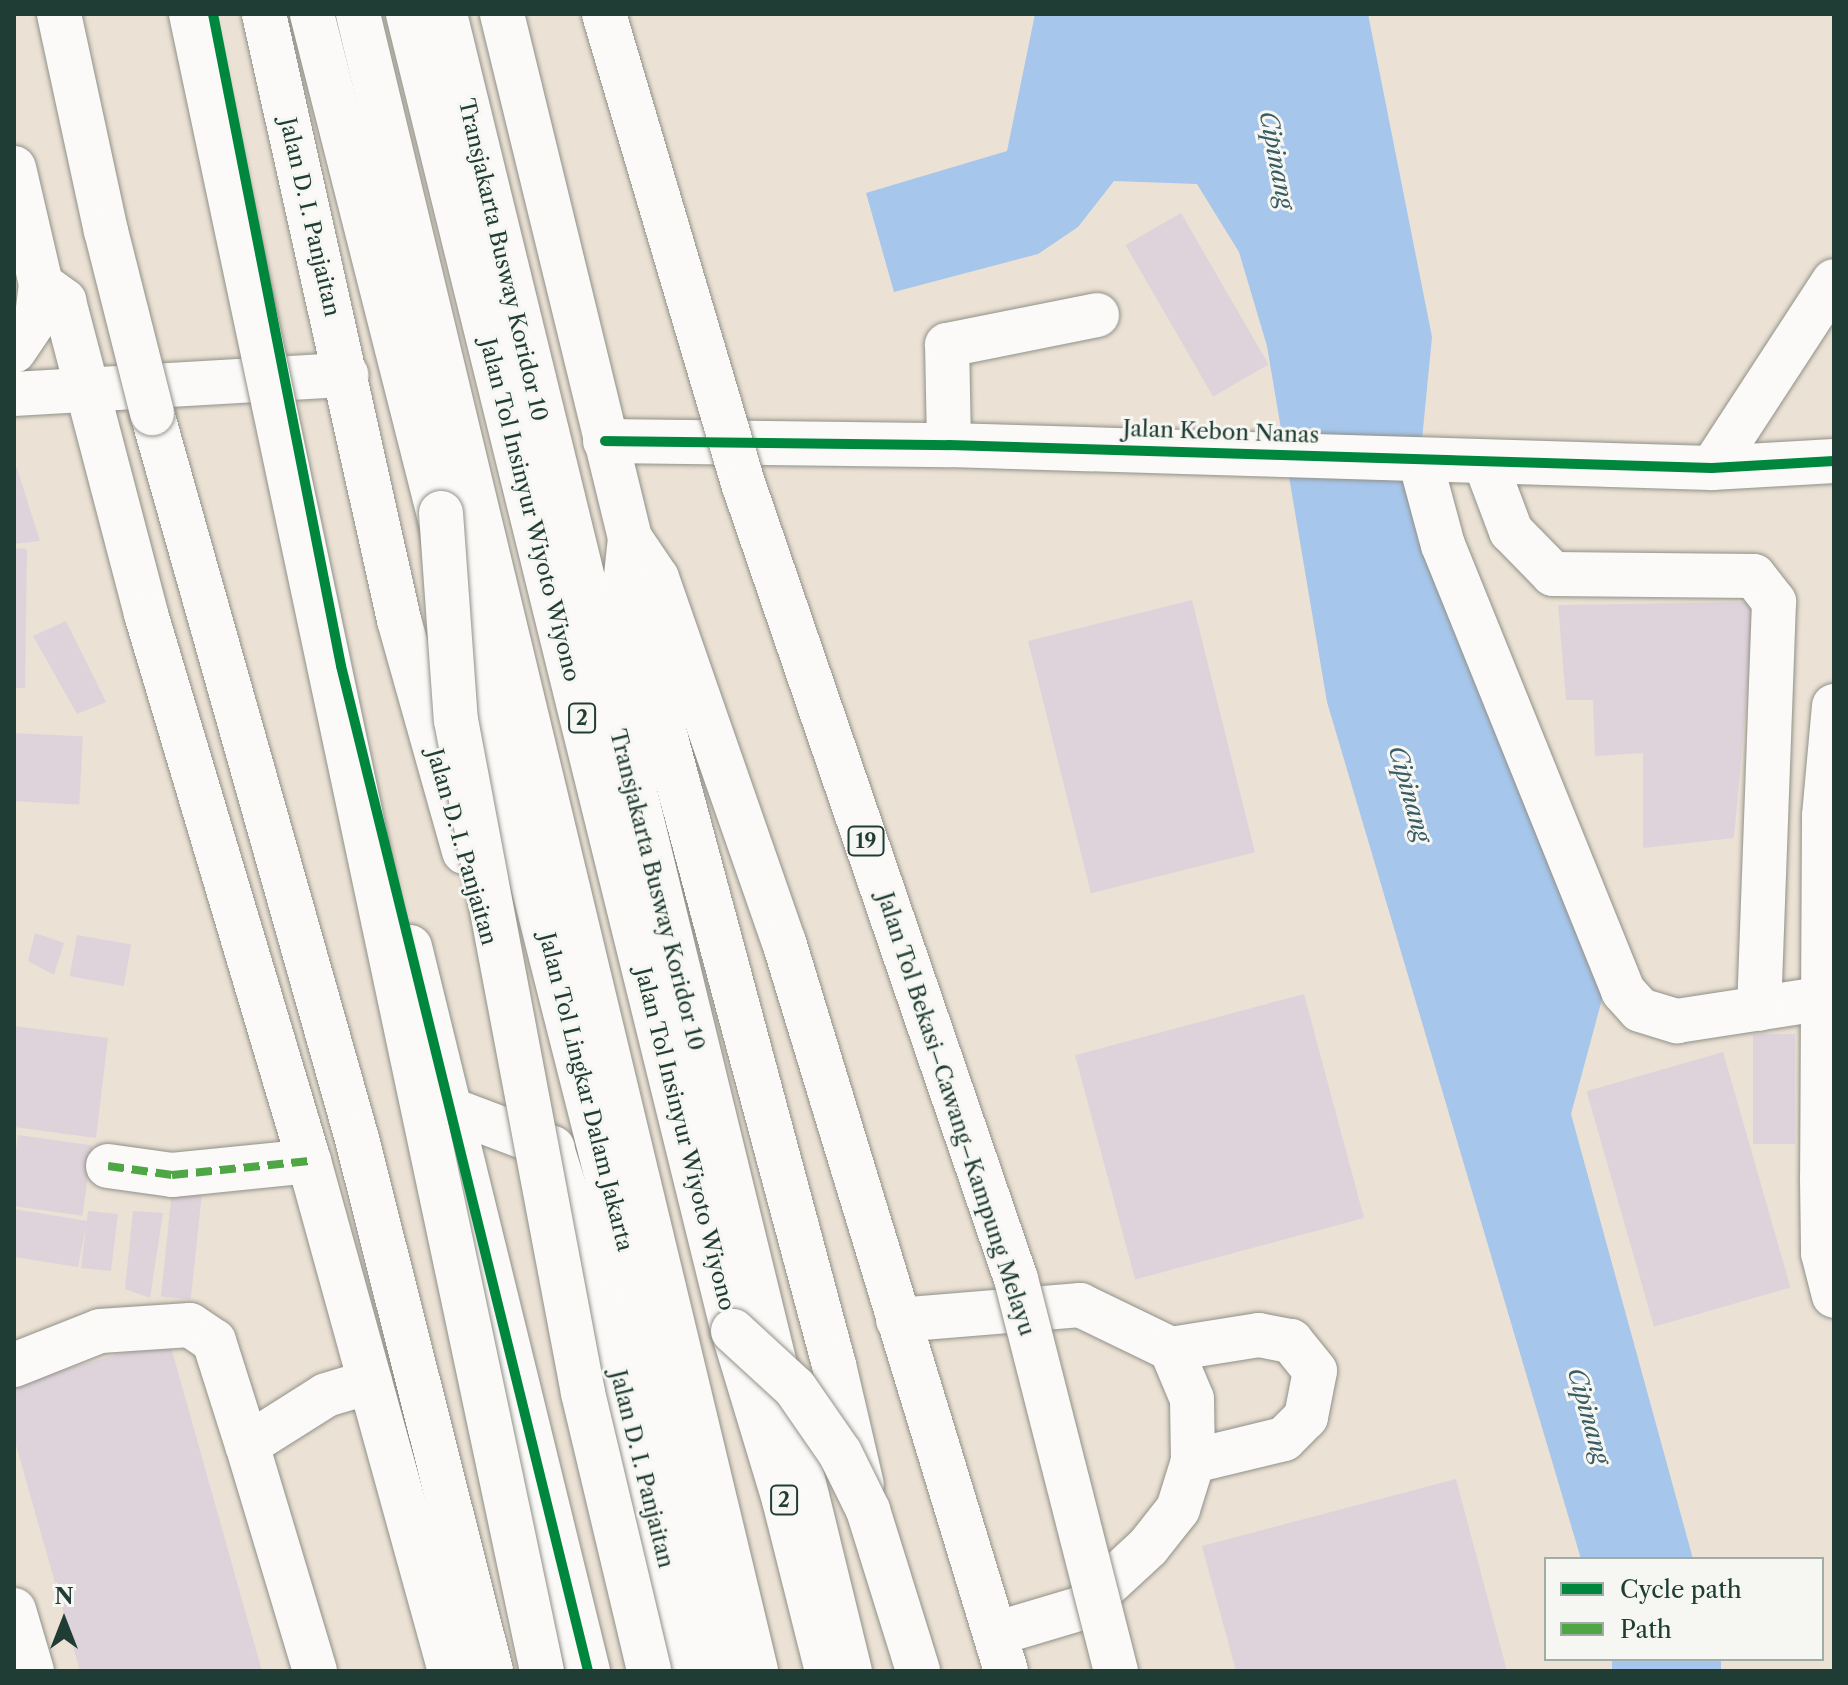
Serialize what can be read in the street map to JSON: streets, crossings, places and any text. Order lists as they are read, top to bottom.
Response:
{
  "streets": {
    "main road": [
      "Jalan D. I. Panjaitan",
      "Transjakarta Busway Koridor 10",
      "Jalan Kebon Nanas",
      "Jalan Tol Insinyur Wiyoto Wiyono",
      "2",
      "19",
      "Jalan Tol Lingkar Dalam Jakarta",
      "Jalan Tol Bekasi–Cawang–Kampung Melayu"
    ]
  },
  "crossings": [
    ["Jalan Tol Insinyur Wiyoto Wiyono", "2"]
  ],
  "water": ["Cipinang"],
  "legend": ["Cycle path", "Path"],
  "north": "top"
}
